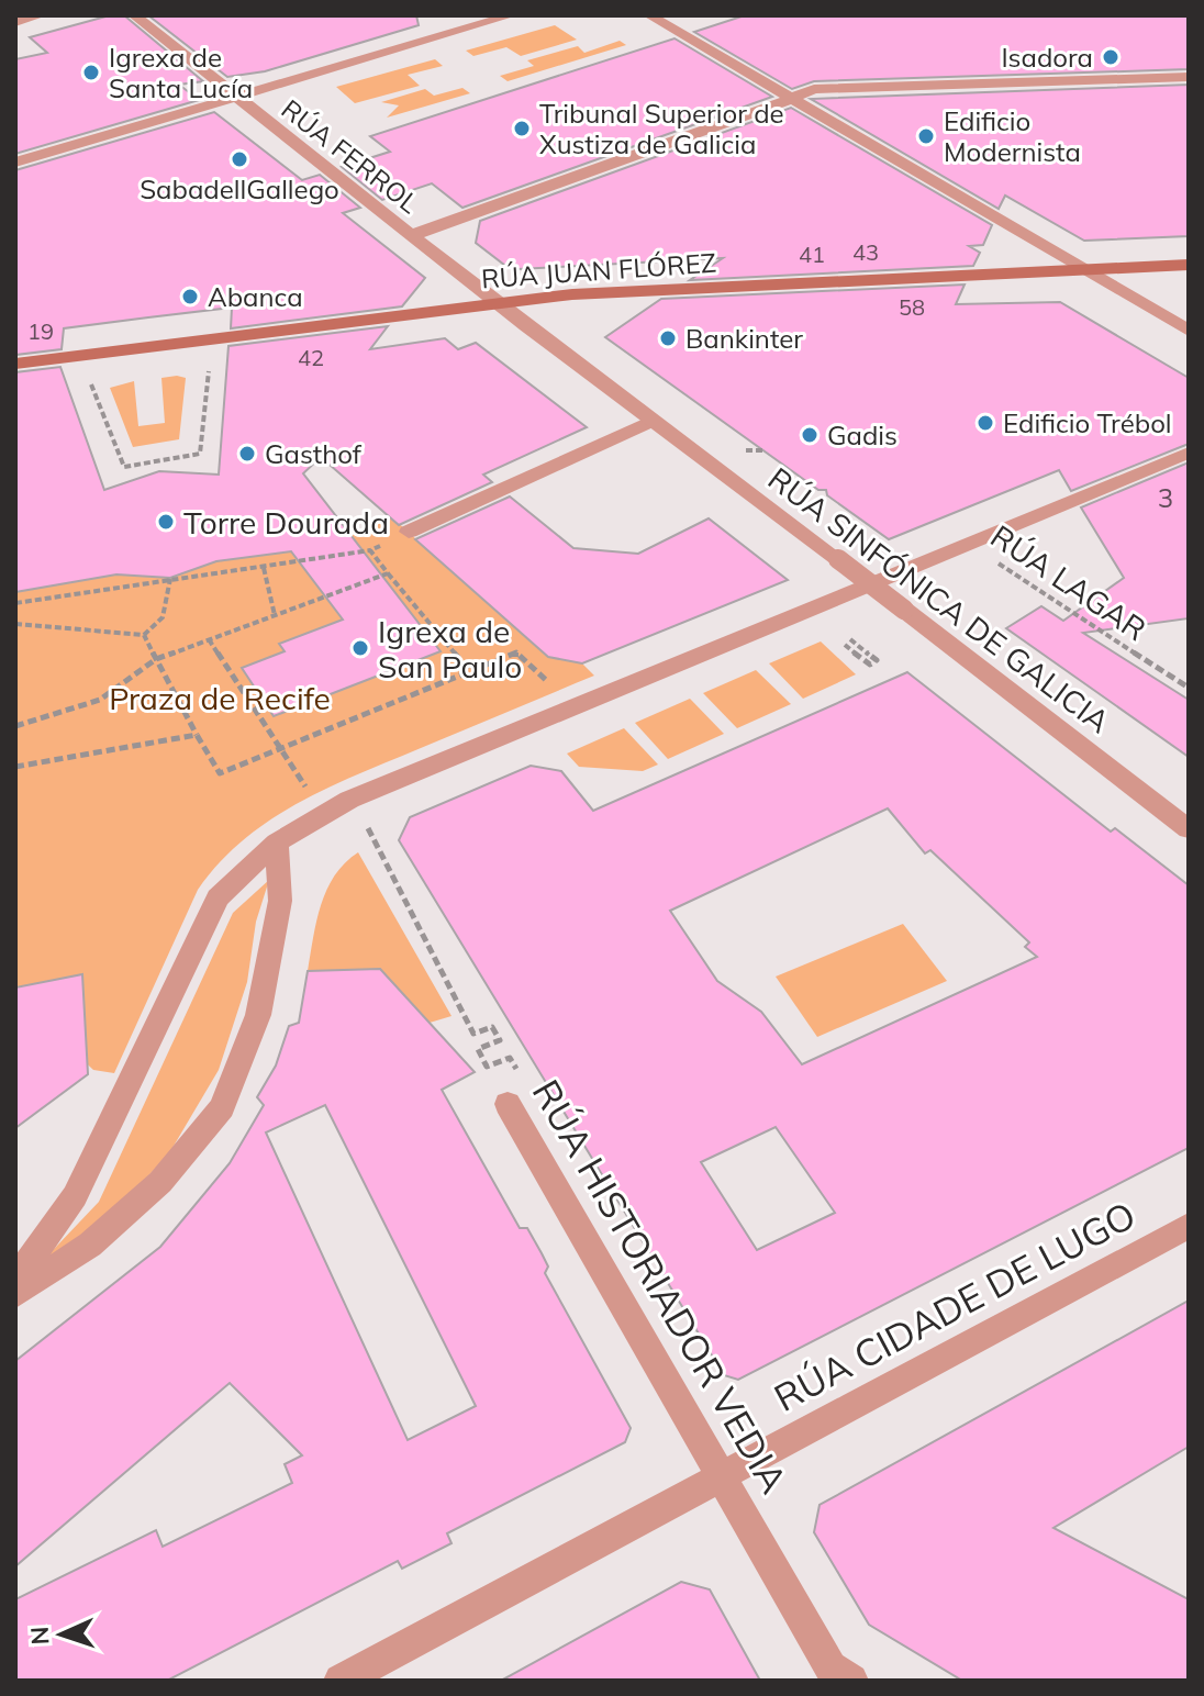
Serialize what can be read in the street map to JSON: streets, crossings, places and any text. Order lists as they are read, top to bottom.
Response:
{
  "streets": {
    "main road": ["RÚA JUAN FLÓREZ"],
    "street": [
      "RÚA FERROL",
      "RÚA SINFÓNICA DE GALICIA",
      "RÚA HISTORIADOR VEDIA",
      "RÚA CIDADE DE LUGO"
    ],
    "path": ["RÚA LAGAR"]
  },
  "crossings": [
    ["RÚA FERROL", "RÚA JUAN FLÓREZ"],
    ["RÚA FERROL", "RÚA SINFÓNICA DE GALICIA"],
    ["RÚA JUAN FLÓREZ", "RÚA SINFÓNICA DE GALICIA"],
    ["RÚA HISTORIADOR VEDIA", "RÚA CIDADE DE LUGO"]
  ],
  "parks": ["Praza de Recife"],
  "places": [
    "Isadora",
    "Igrexa de Santa Lucía",
    "Tribunal Superior de Xustiza de Galicia",
    "Edificio Modernista",
    "SabadellGallego",
    "Abanca",
    "Bankinter",
    "Edificio Trébol",
    "Gadis",
    "Gasthof",
    "Torre Dourada",
    "Igrexa de San Paulo"
  ],
  "house_numbers": [
    "43",
    "41",
    "58",
    "19",
    "42",
    "3"
  ],
  "north": "left"
}
